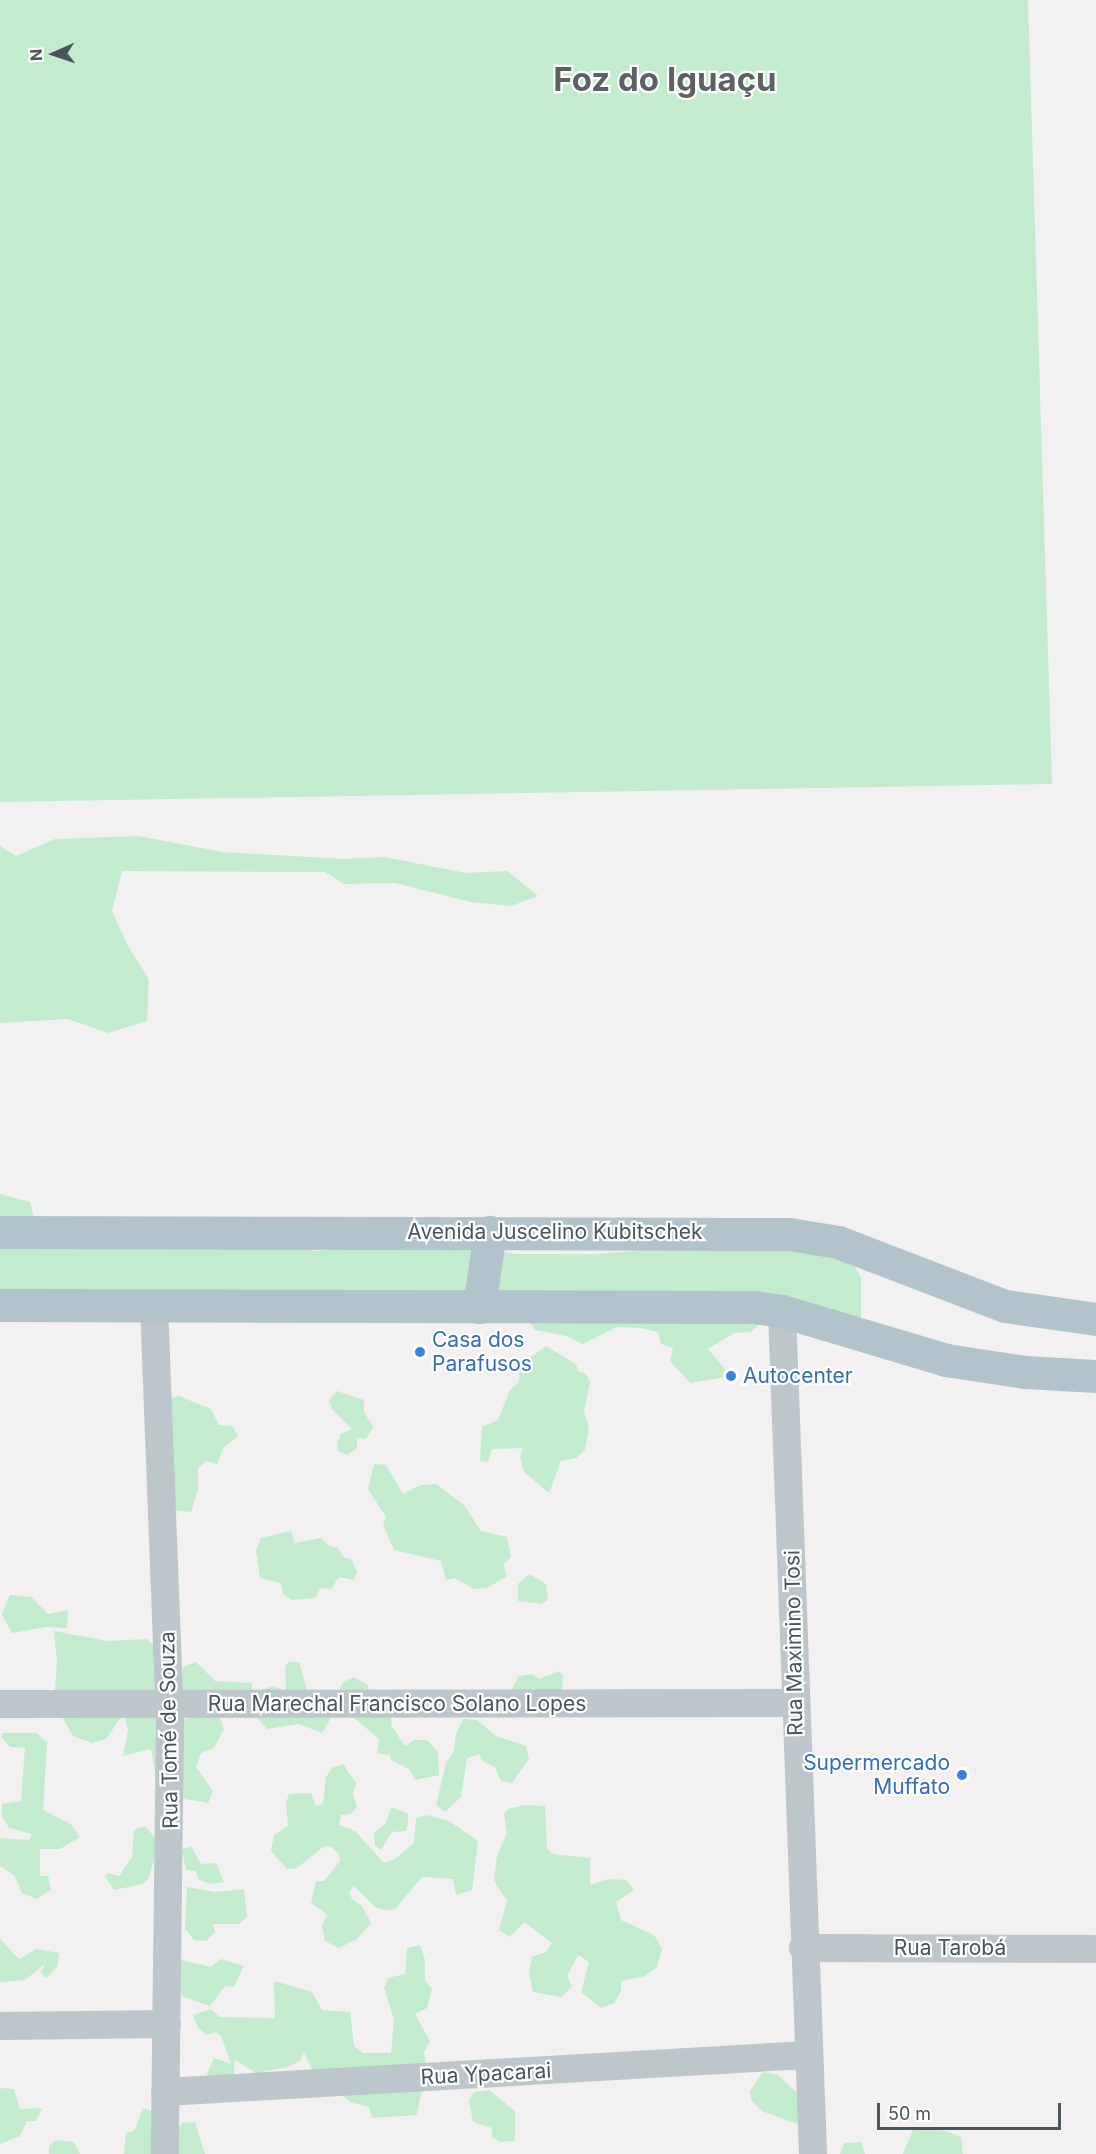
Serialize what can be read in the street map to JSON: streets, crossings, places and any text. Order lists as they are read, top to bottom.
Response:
{
  "streets": {
    "main road": ["Avenida Juscelino Kubitschek"],
    "street": [
      "Rua Maximino Tosi",
      "Rua Marechal Francisco Solano Lopes",
      "Rua Tomé de Souza",
      "Rua Tarobá",
      "Rua Ypacarai"
    ]
  },
  "crossings": [
    ["Rua Maximino Tosi", "Rua Marechal Francisco Solano Lopes"],
    ["Rua Maximino Tosi", "Rua Tarobá"],
    ["Rua Maximino Tosi", "Rua Ypacarai"],
    ["Rua Marechal Francisco Solano Lopes", "Rua Tomé de Souza"],
    ["Rua Tomé de Souza", "Rua Ypacarai"]
  ],
  "districts": ["Foz do Iguaçu"],
  "places": ["Casa dos Parafusos", "Autocenter", "Supermercado Muffato"],
  "scale_bar": "50 m",
  "north": "left"
}
